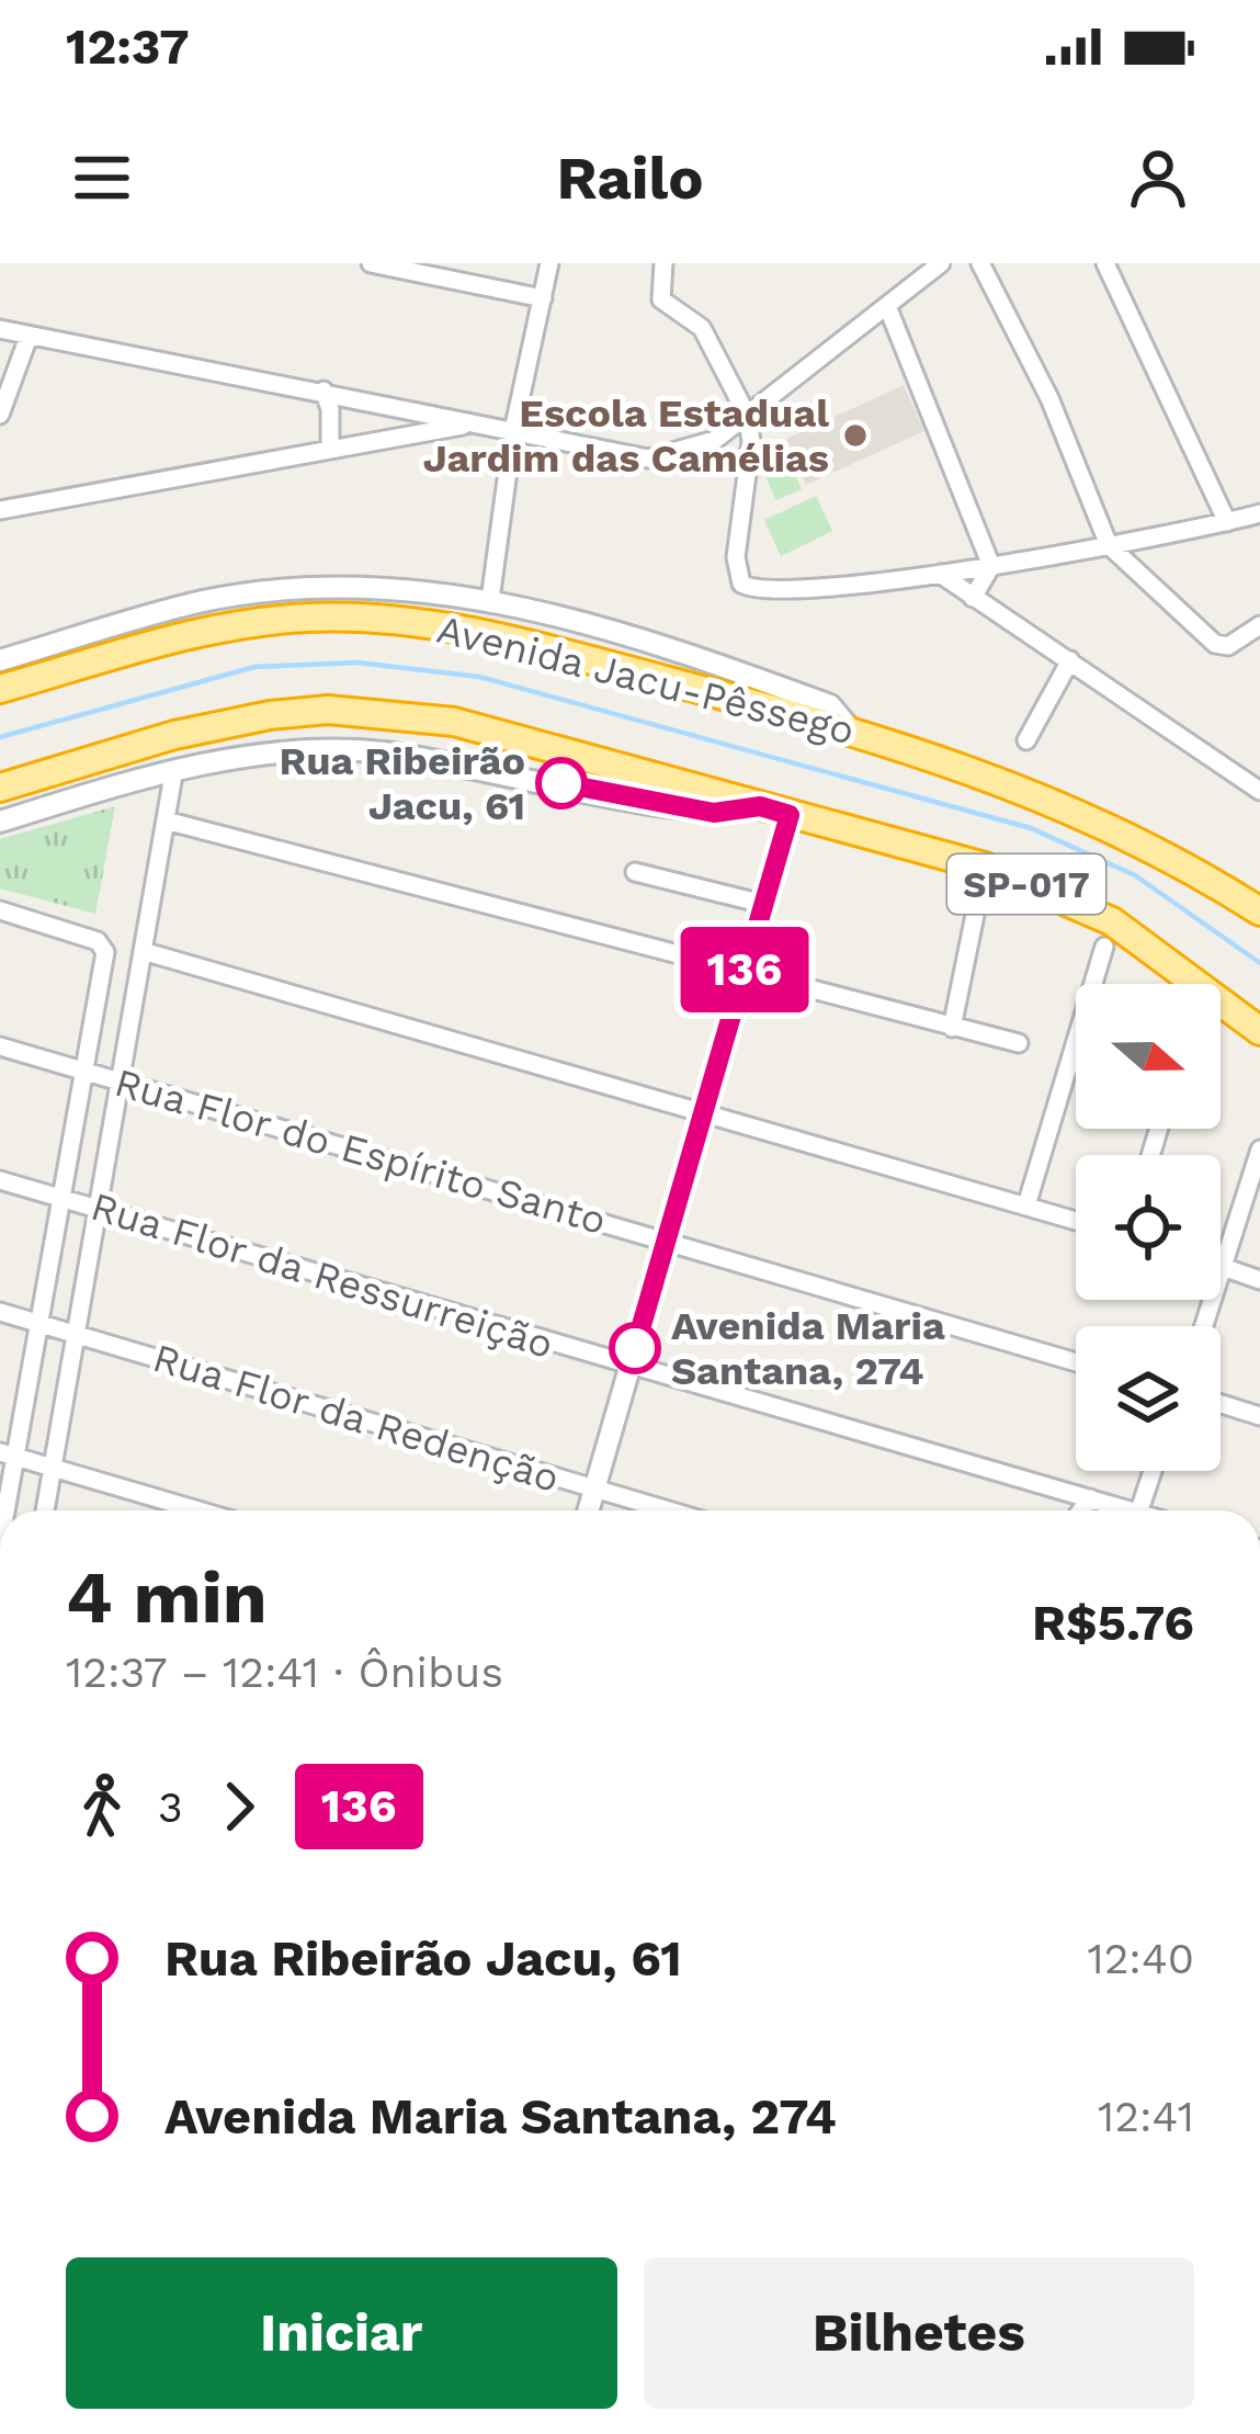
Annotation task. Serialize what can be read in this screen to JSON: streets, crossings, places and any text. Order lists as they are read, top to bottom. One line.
{"streets":{"highway":["Avenida Jacu-Pêssego","SP-017"],"street":["Rua Flor do Espírito Santo","Rua Flor da Ressurreição","Rua Flor da Redenção"]},"places":["Escola Estadual Jardim das Camélias","Rua Ribeirão Jacu, 61","Avenida Maria Santana, 274"],"lines":["bus line 136"],"north":"right","page":{"status":"12:37","header":"Railo","on_map":"136","heading":["4 min","12:37 – 12:41 · Ônibus","R$5.76"],"legs":["3","136"],"list":[{"name":"Rua Ribeirão Jacu, 61","value":"12:40"},{"name":"Avenida Maria Santana, 274","value":"12:41"}],"buttons":["Iniciar","Bilhetes"]}}
